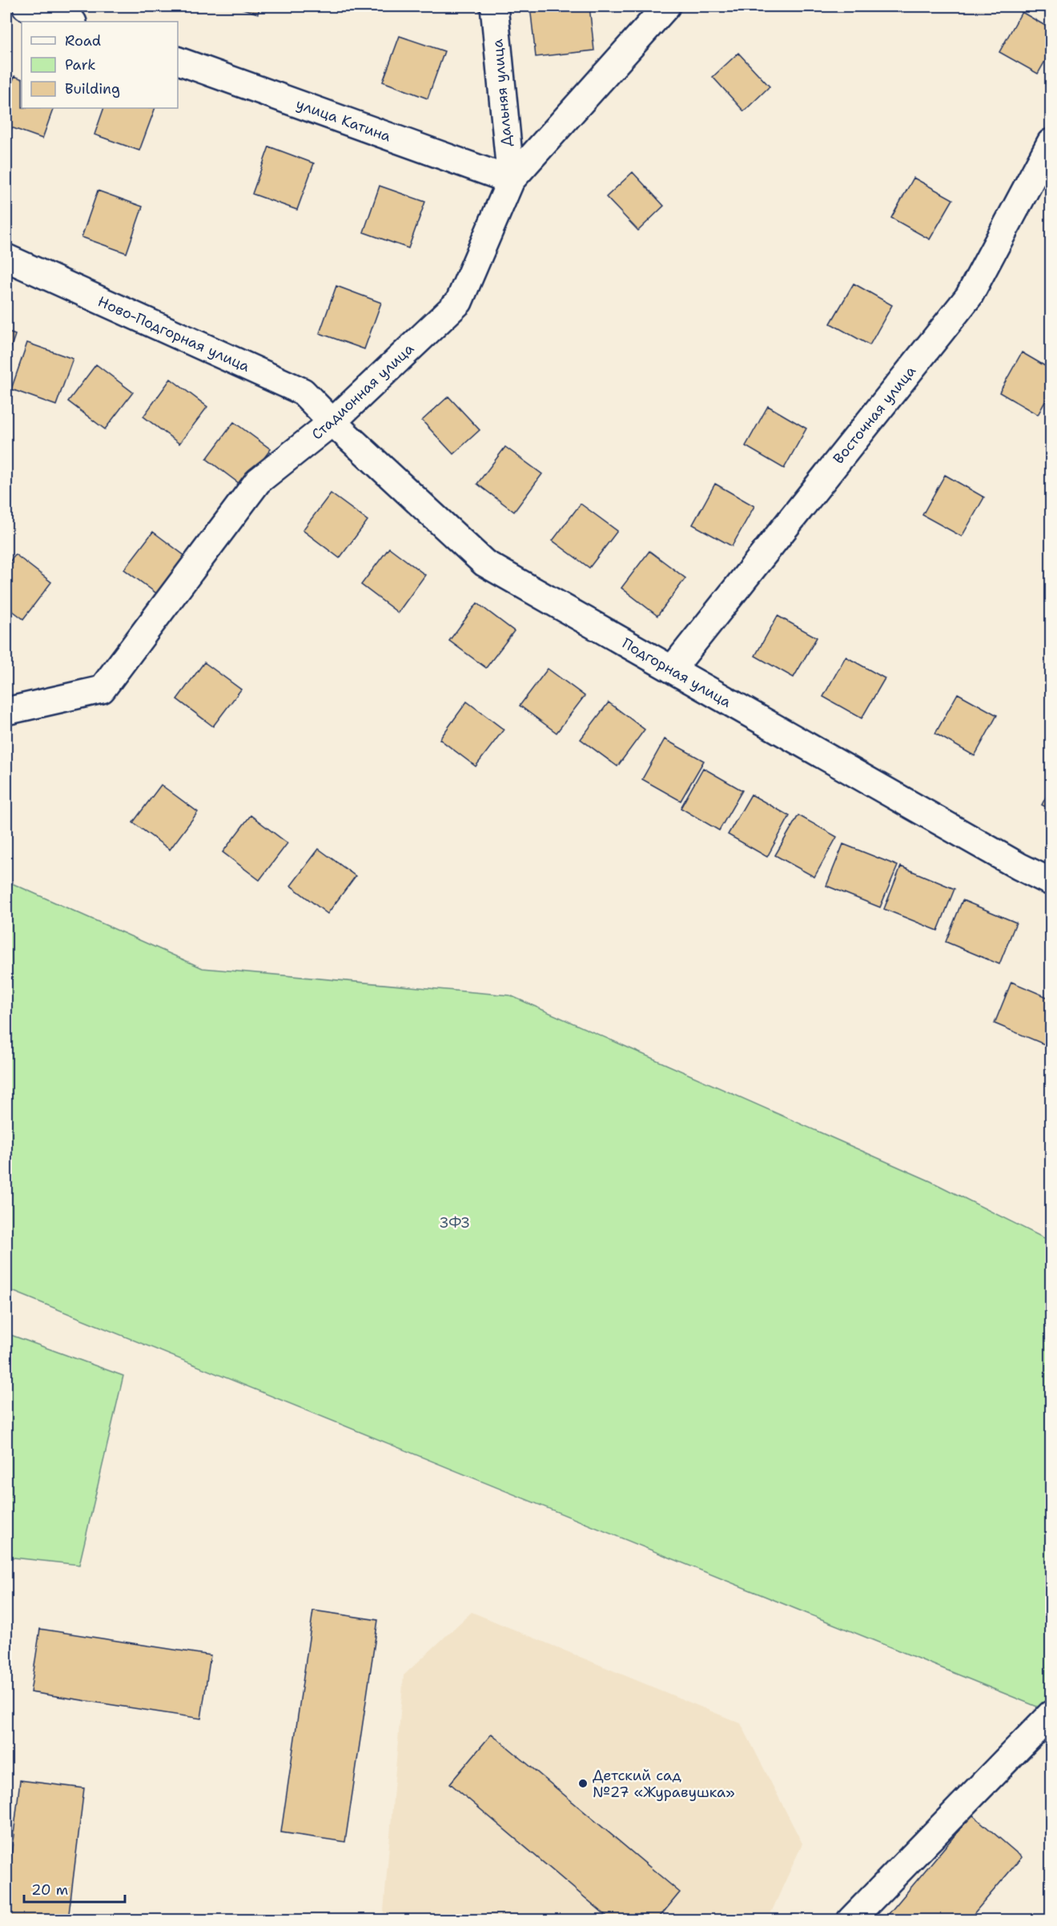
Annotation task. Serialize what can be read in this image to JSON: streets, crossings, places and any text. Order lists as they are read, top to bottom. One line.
{"streets":{"street":["Дальняя улица","улица Катина","Ново-Подгорная улица","Стадионная улица","Восточная улица","Подгорная улица"]},"crossings":[["Дальняя улица","улица Катина"],["Дальняя улица","Стадионная улица"],["улица Катина","Стадионная улица"],["Ново-Подгорная улица","Стадионная улица"],["Ново-Подгорная улица","Подгорная улица"],["Стадионная улица","Подгорная улица"],["Восточная улица","Подгорная улица"]],"parks":["ЗФЗ"],"places":["Детский сад №27 «Журавушка»"],"legend":["Road","Park","Building"],"scale_bar":"20 m"}
